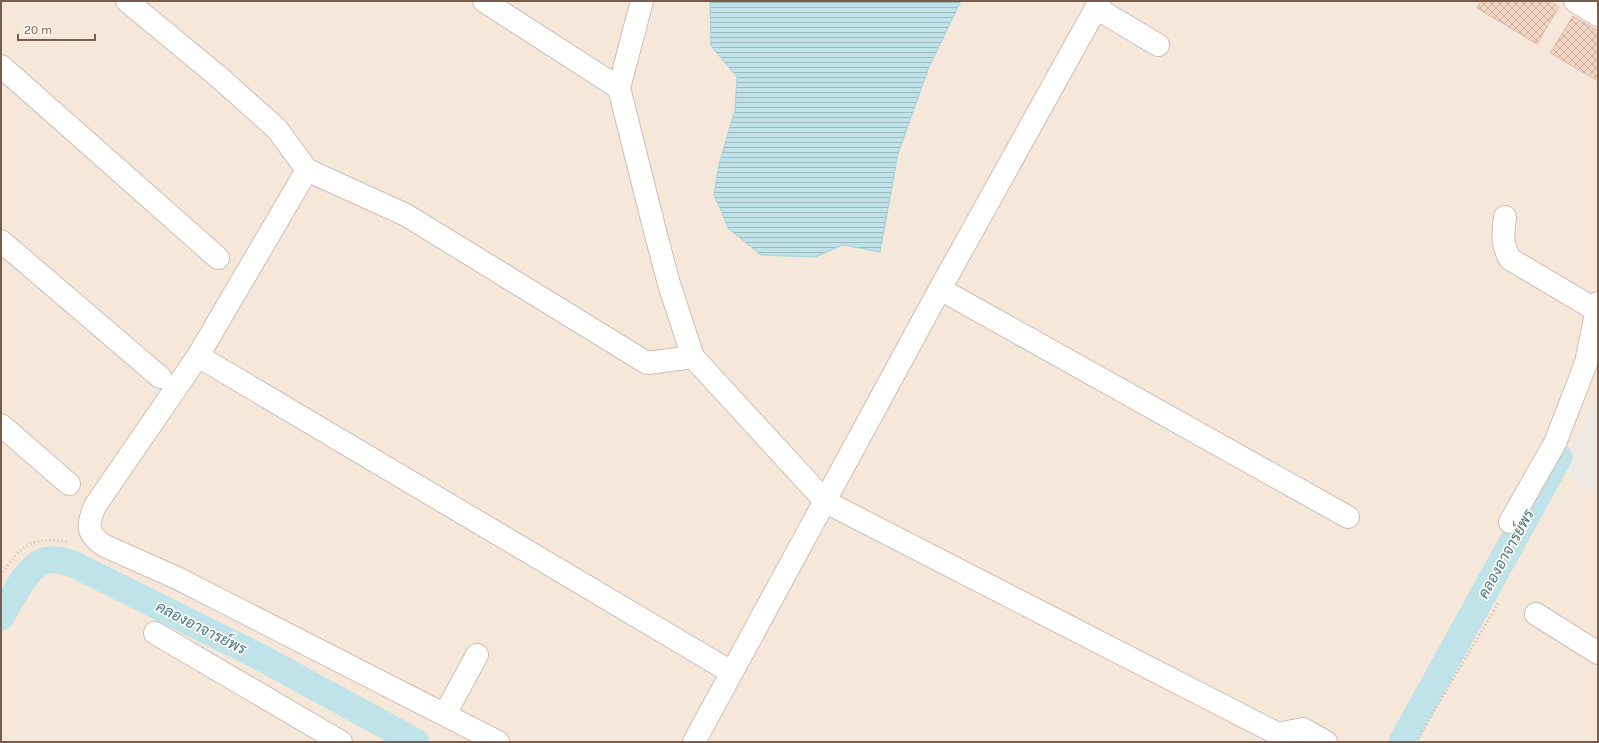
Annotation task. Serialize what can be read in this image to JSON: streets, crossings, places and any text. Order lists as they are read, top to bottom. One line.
{"water":["คลองอาจารย์พร"],"scale_bar":"20 m"}
